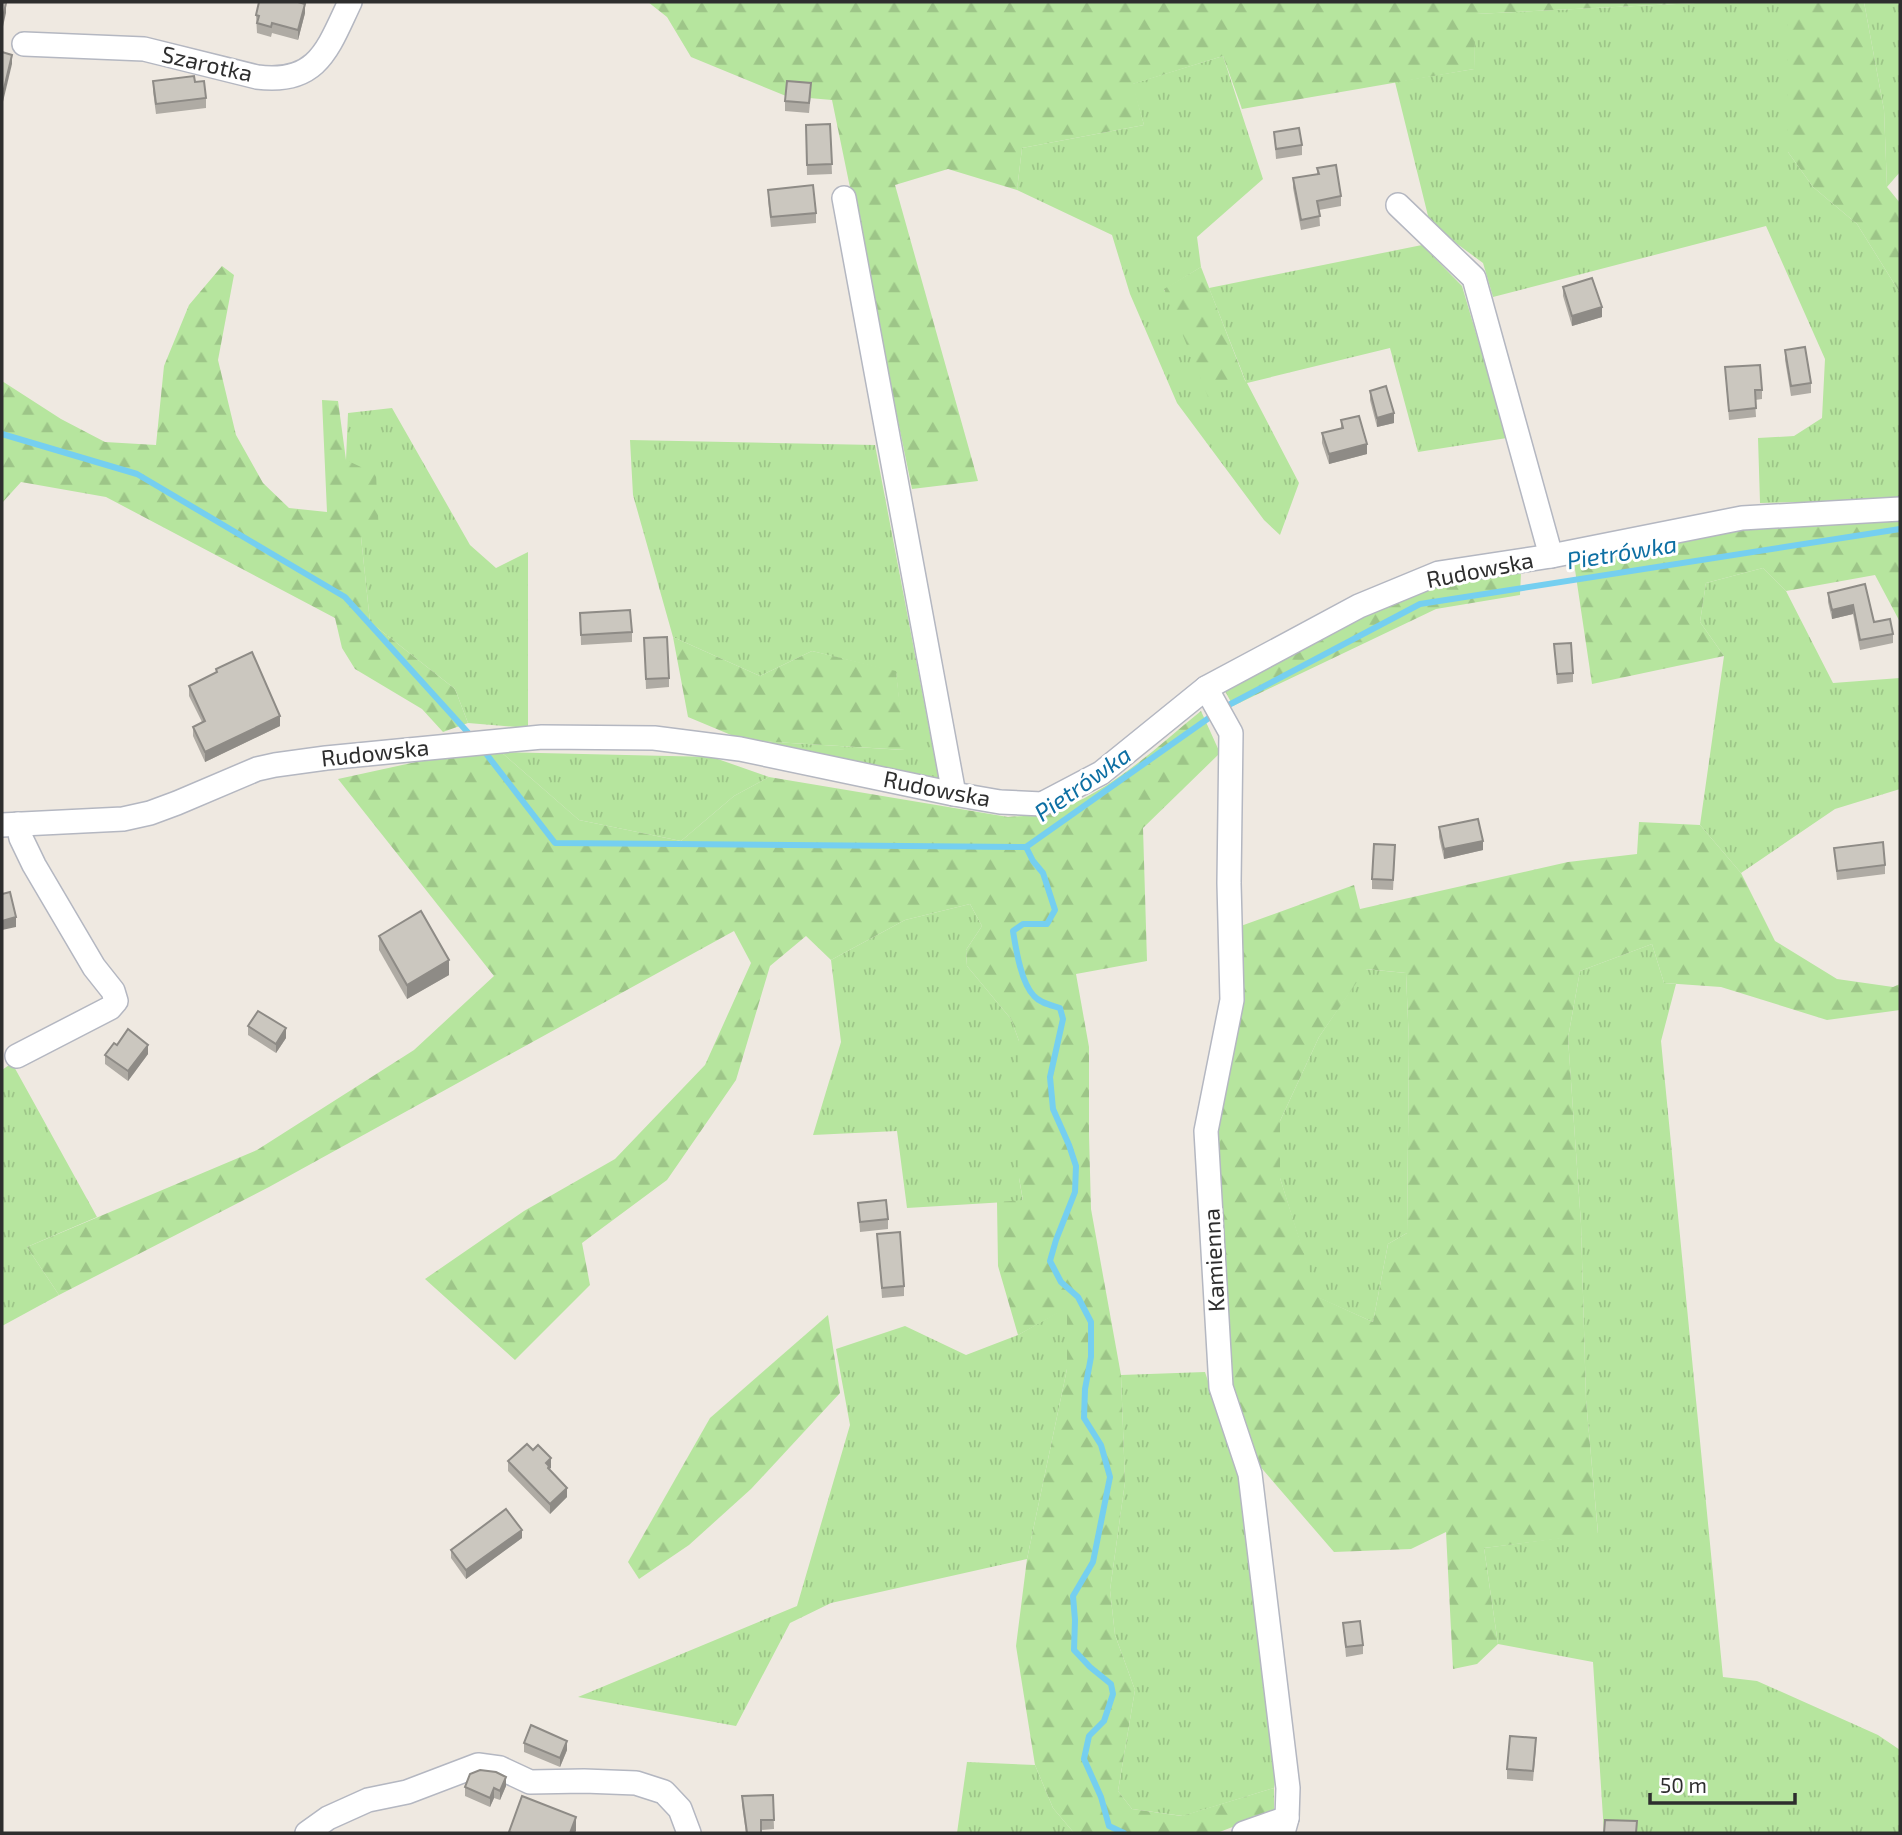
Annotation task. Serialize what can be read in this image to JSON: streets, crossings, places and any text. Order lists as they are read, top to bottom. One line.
{"streets":{"street":["Szarotka","Rudowska","Kamienna"]},"crossings":[["Rudowska","Kamienna"]],"water":["Pietrówka"],"scale_bar":"50 m"}
